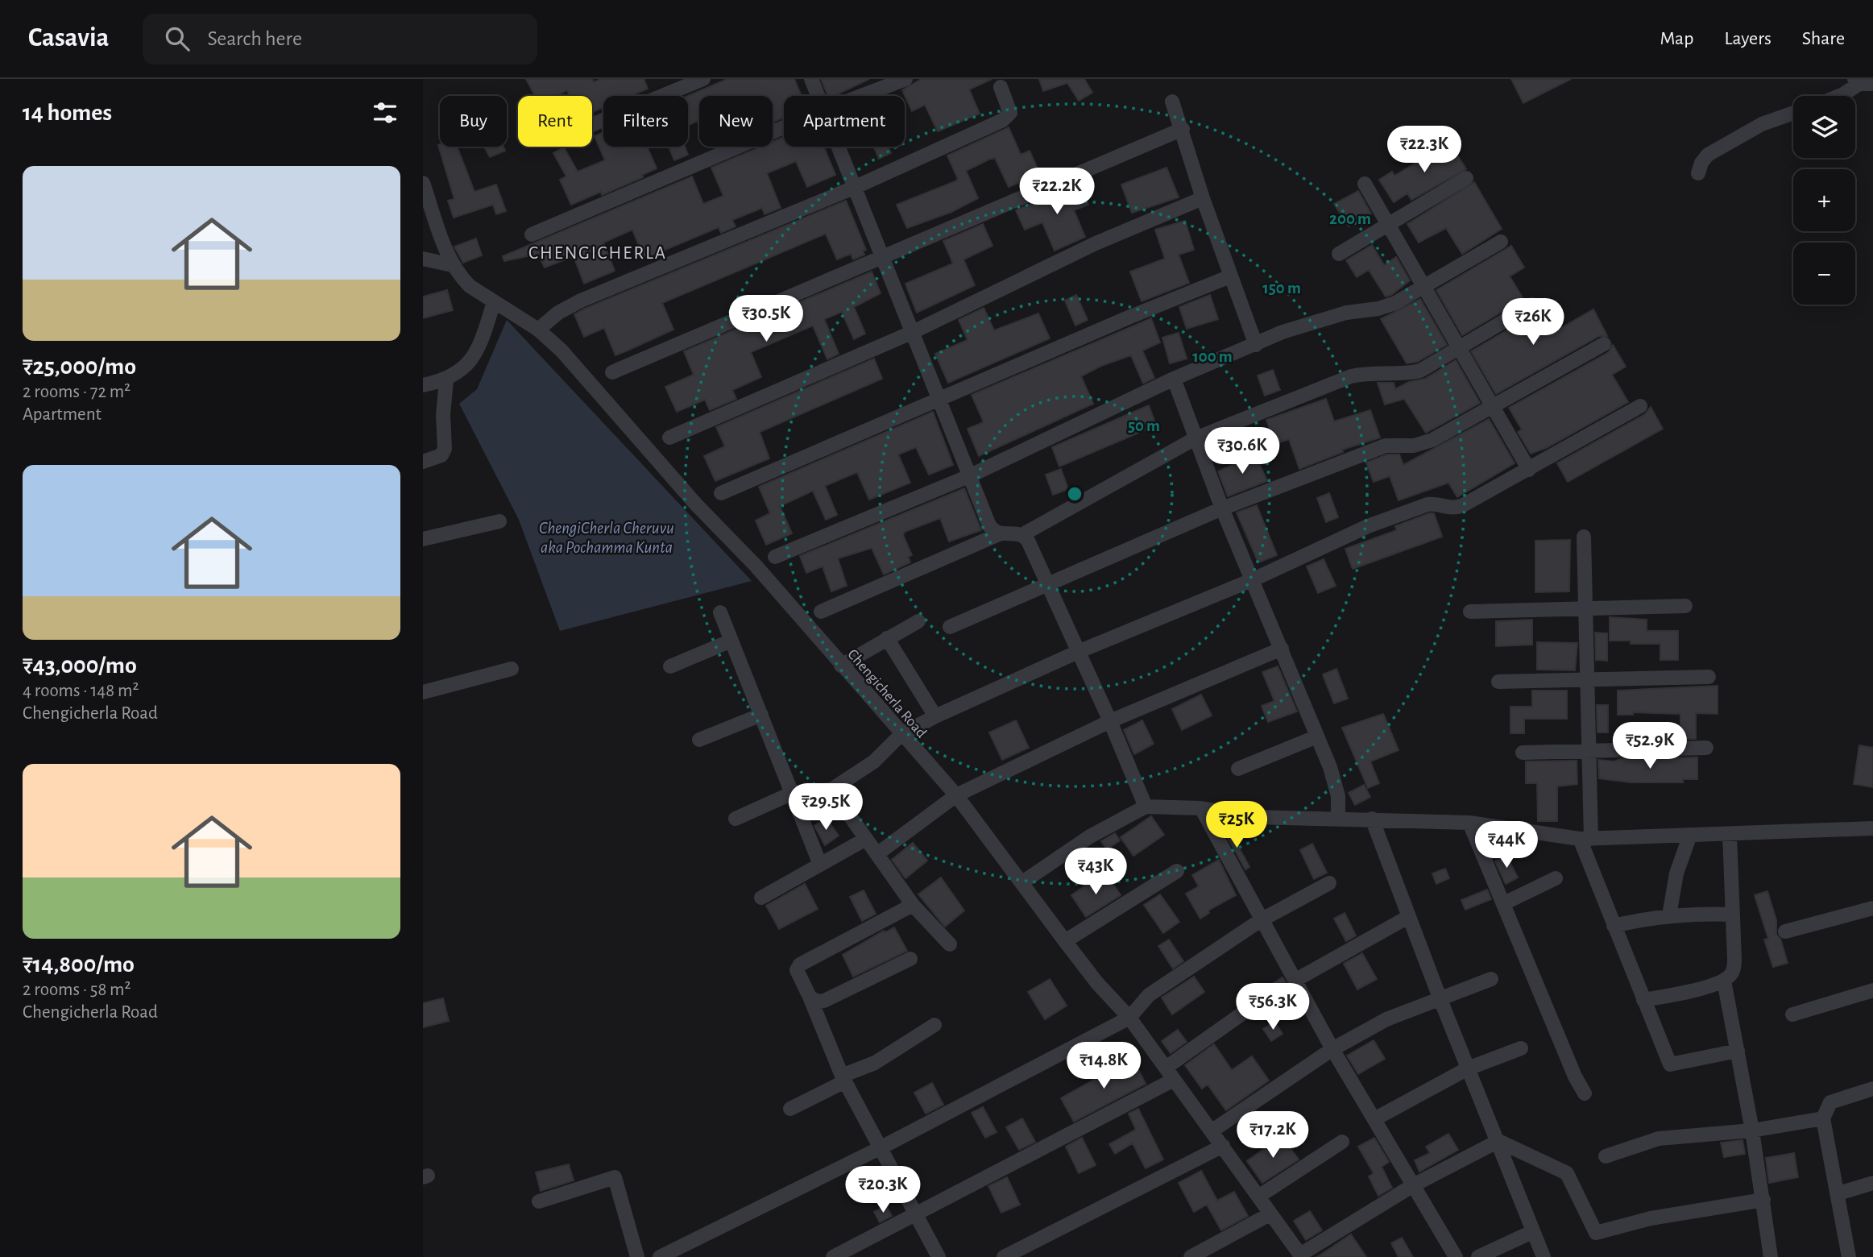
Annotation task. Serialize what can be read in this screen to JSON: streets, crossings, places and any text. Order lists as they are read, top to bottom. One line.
{"streets":{"street":["Chengicherla Road"]},"districts":["CHENGICHERLA"],"water":["ChengiCherla Cheruvu aka Pochamma Kunta"],"page":{"header":"Casavia","search":"Search here","nav":["Map","Layers","Share"],"heading":"14 homes","map_buttons":["+","−"],"chip":["Buy","Rent","Filters","New","Apartment"],"price":["₹22.3K","₹22.2K","₹30.5K","₹26K","₹30.6K","₹52.9K","₹29.5K","₹25K","₹44K","₹43K","₹56.3K","₹14.8K","₹17.2K","₹20.3K"],"list":[{"name":"₹25,000/mo","note":"2 rooms · 72 m² · Apartment"},{"name":"₹43,000/mo","note":"4 rooms · 148 m² · Chengicherla Road"},{"name":"₹14,800/mo","note":"2 rooms · 58 m² · Chengicherla Road"}]},"rings":["200 m","150 m","100 m","50 m"]}
